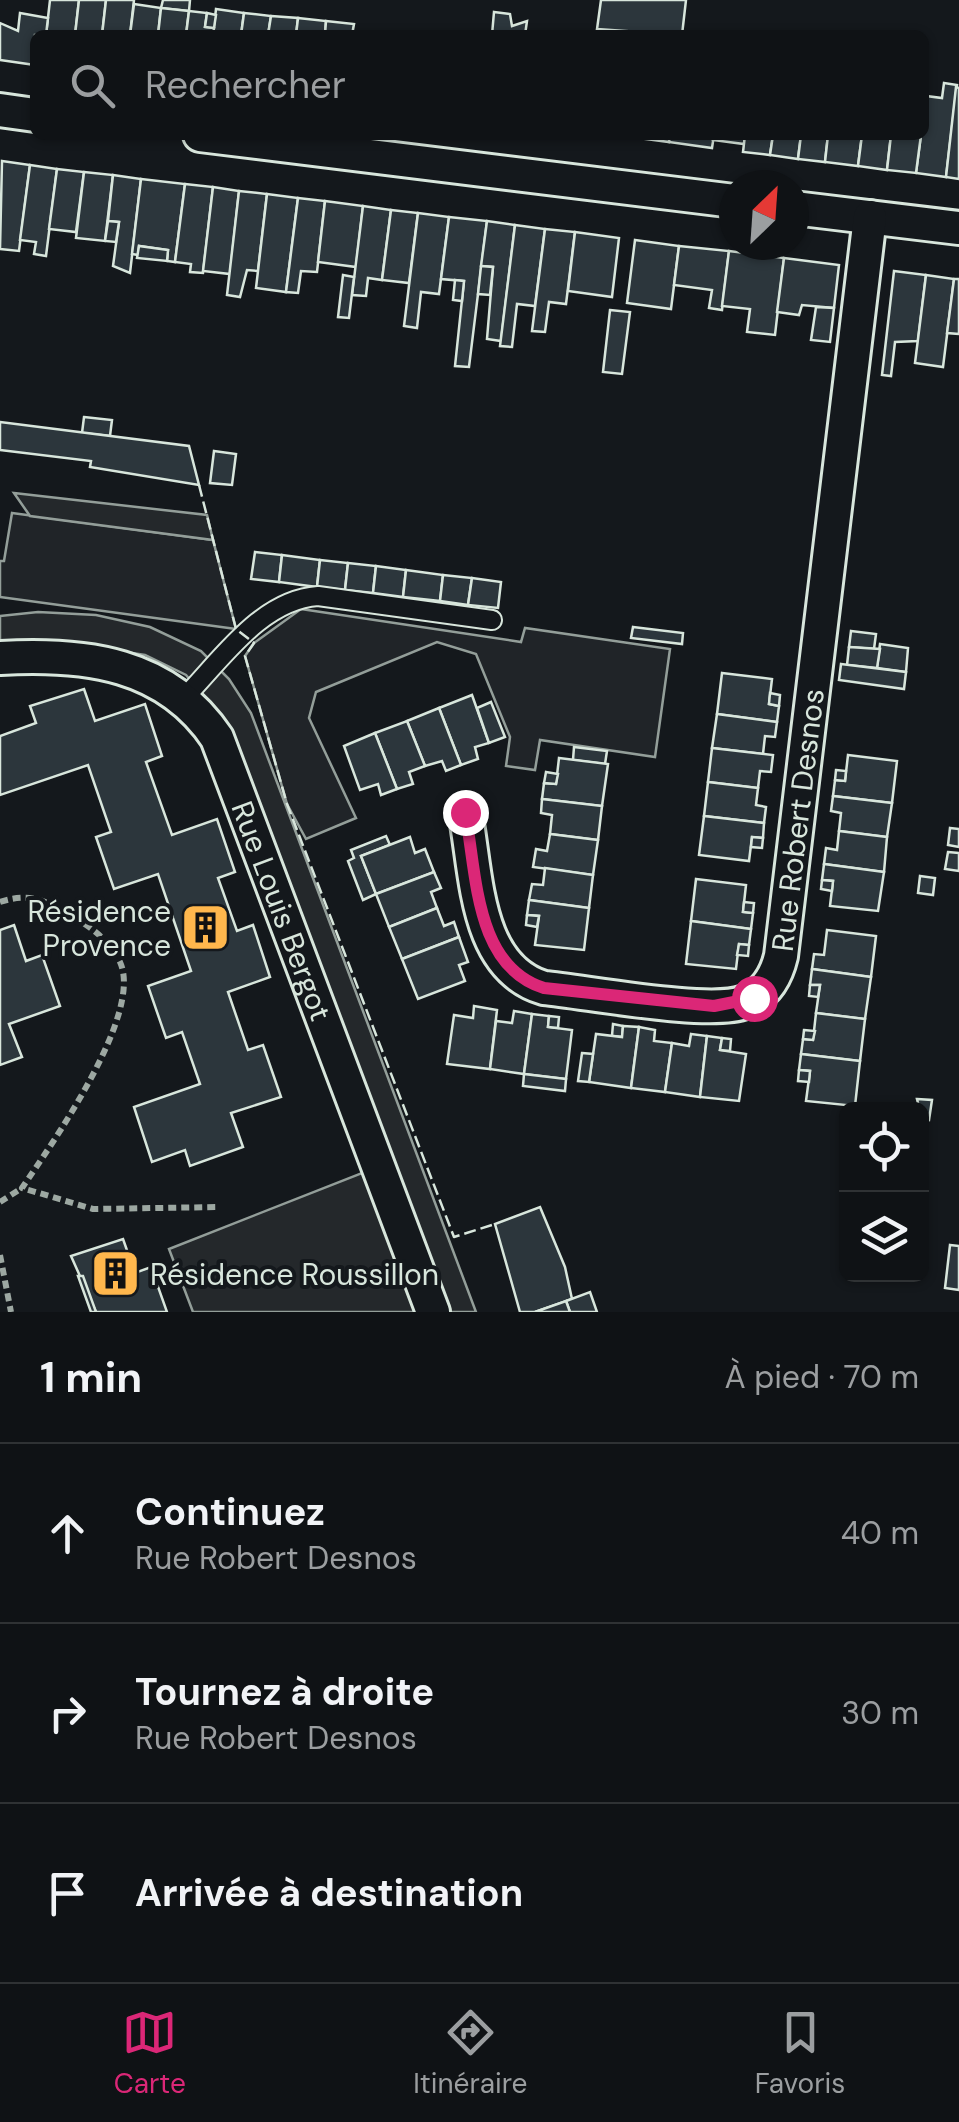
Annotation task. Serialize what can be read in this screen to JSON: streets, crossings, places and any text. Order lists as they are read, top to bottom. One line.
{"streets":{"street":["Rue Robert Desnos","Rue Louis Bergot"]},"places":{"building":["Résidence Provence","Résidence Roussillon"]},"north":"top right","page":{"search":"Rechercher","heading":["1 min","À pied · 70 m"],"list":[["Continuez","Rue Robert Desnos","40 m"],["Tournez à droite","Rue Robert Desnos","30 m"],"Arrivée à destination"],"nav":["Carte","Itinéraire","Favoris"]}}
